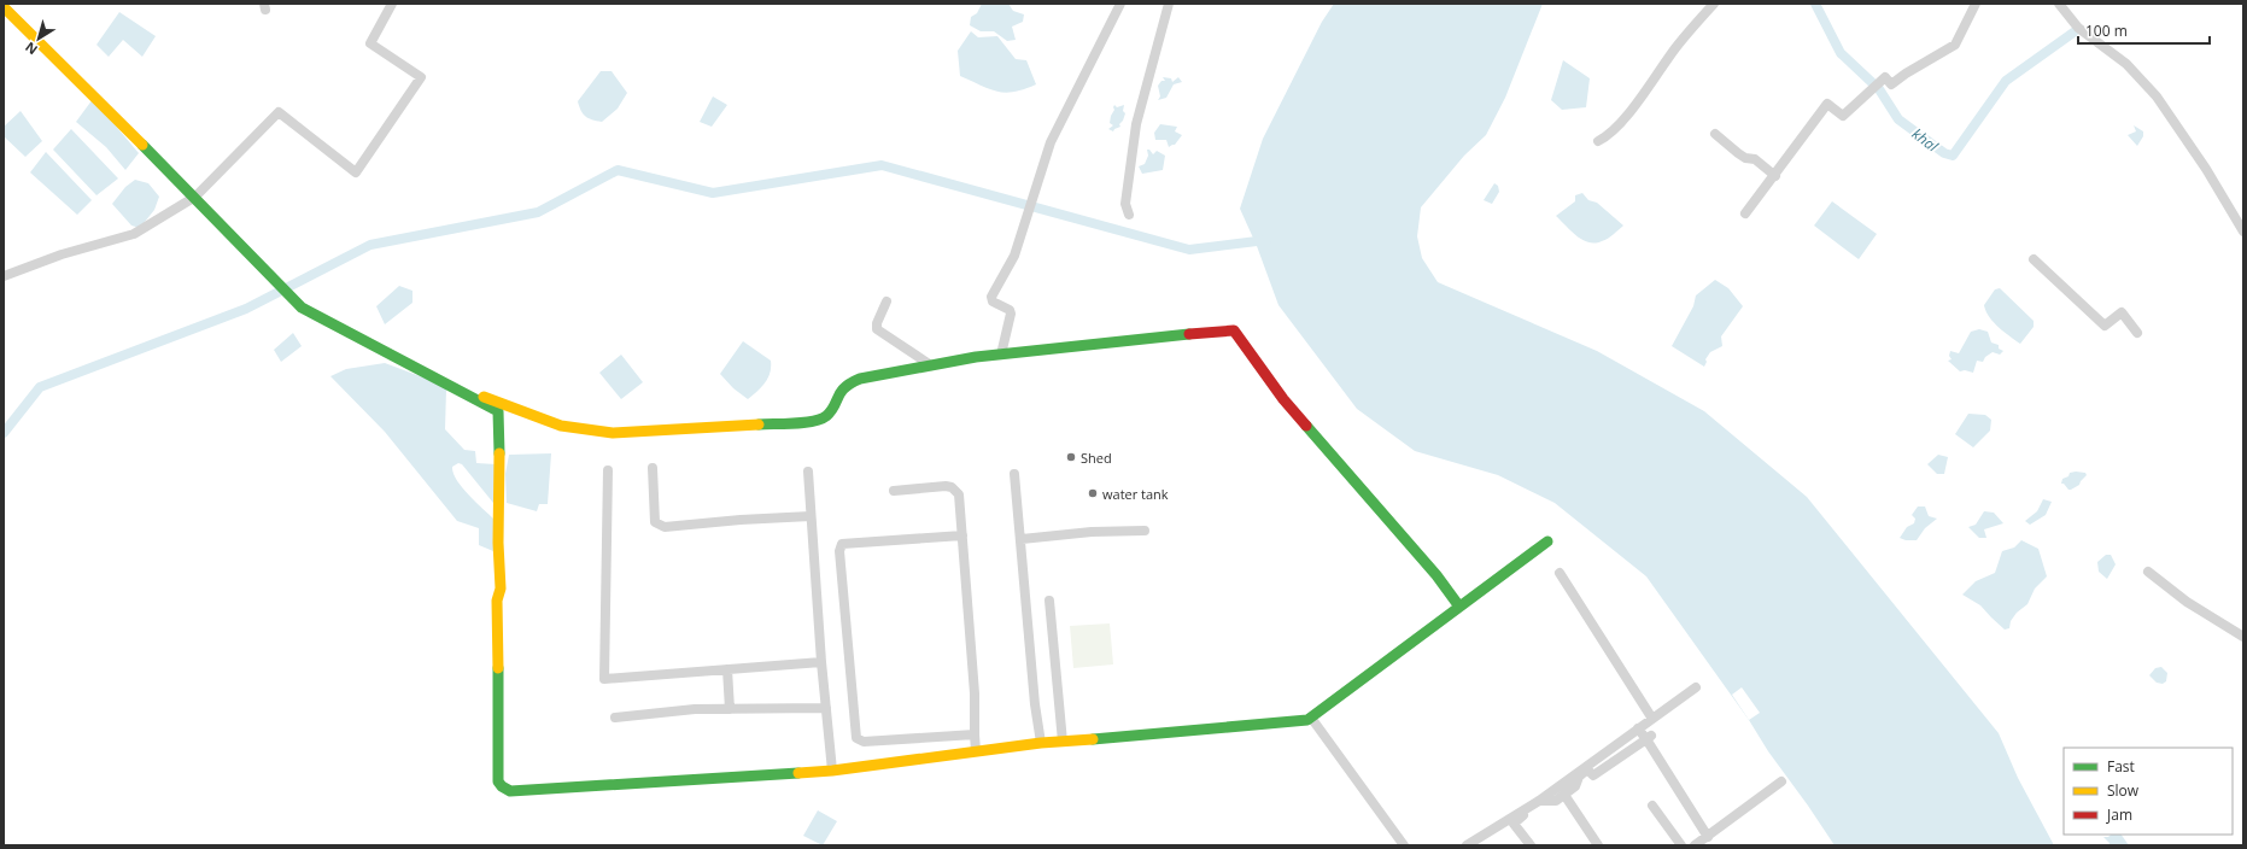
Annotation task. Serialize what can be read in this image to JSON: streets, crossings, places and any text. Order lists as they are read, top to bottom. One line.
{"water":["khal"],"places":["Shed","water tank"],"legend":["Fast","Slow","Jam"],"scale_bar":"100 m","north":"bottom left"}
